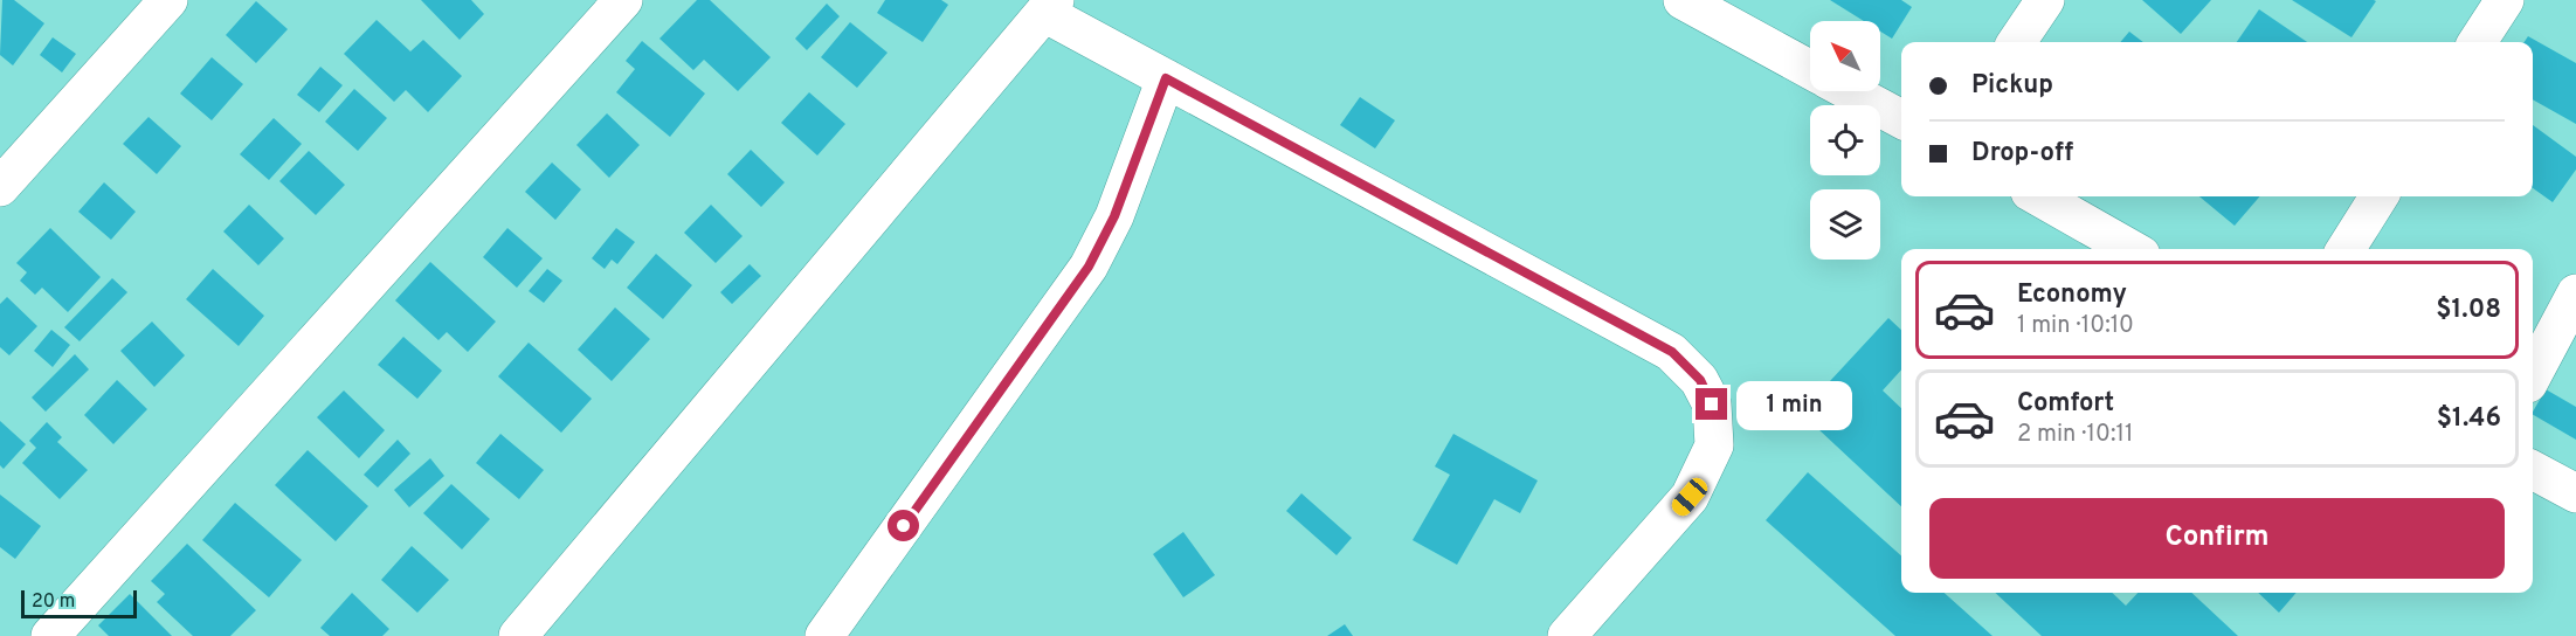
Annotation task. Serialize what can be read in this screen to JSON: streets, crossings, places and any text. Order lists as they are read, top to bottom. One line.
{"scale_bar":"20 m","north":"top left","page":{"banner":["Pickup","Drop-off"],"list":[{"name":"Economy","note":"1 min · 10:10","value":"$1.08"},{"name":"Comfort","note":"2 min · 10:11","value":"$1.46"}],"bubble":"1 min","buttons":"Confirm","scale":"20 m"}}
